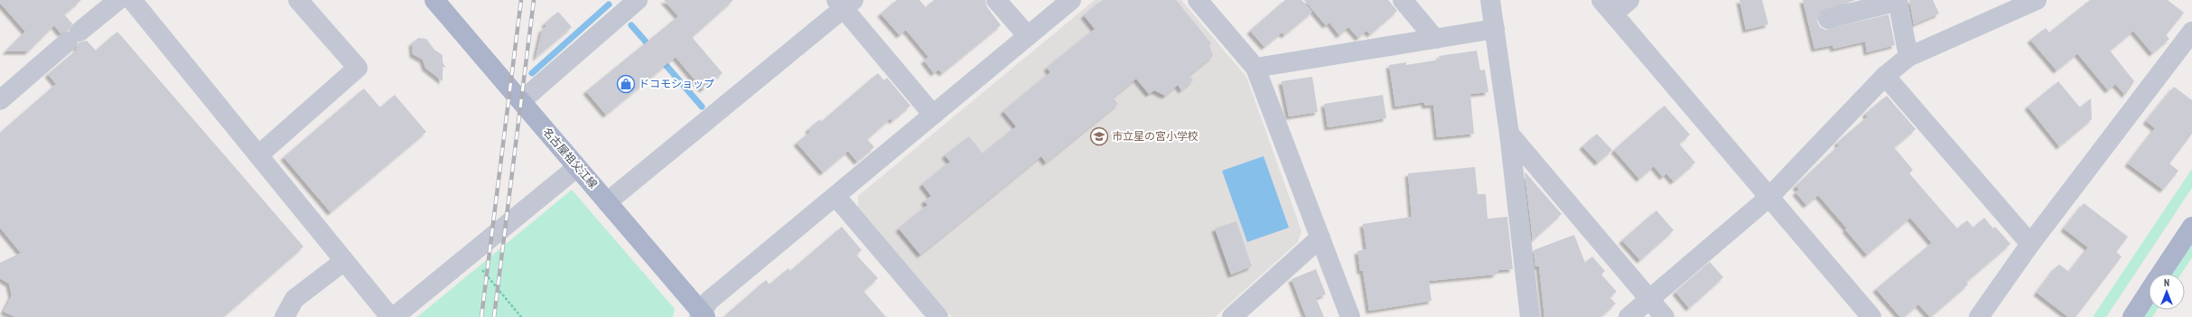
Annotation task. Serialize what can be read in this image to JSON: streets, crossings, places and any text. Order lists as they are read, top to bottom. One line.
{"streets":{"main road":["名古屋祖父江線"]},"places":{"shop":["ドコモショップ"],"school or university":["市立星の宮小学校"]},"north":"top"}
